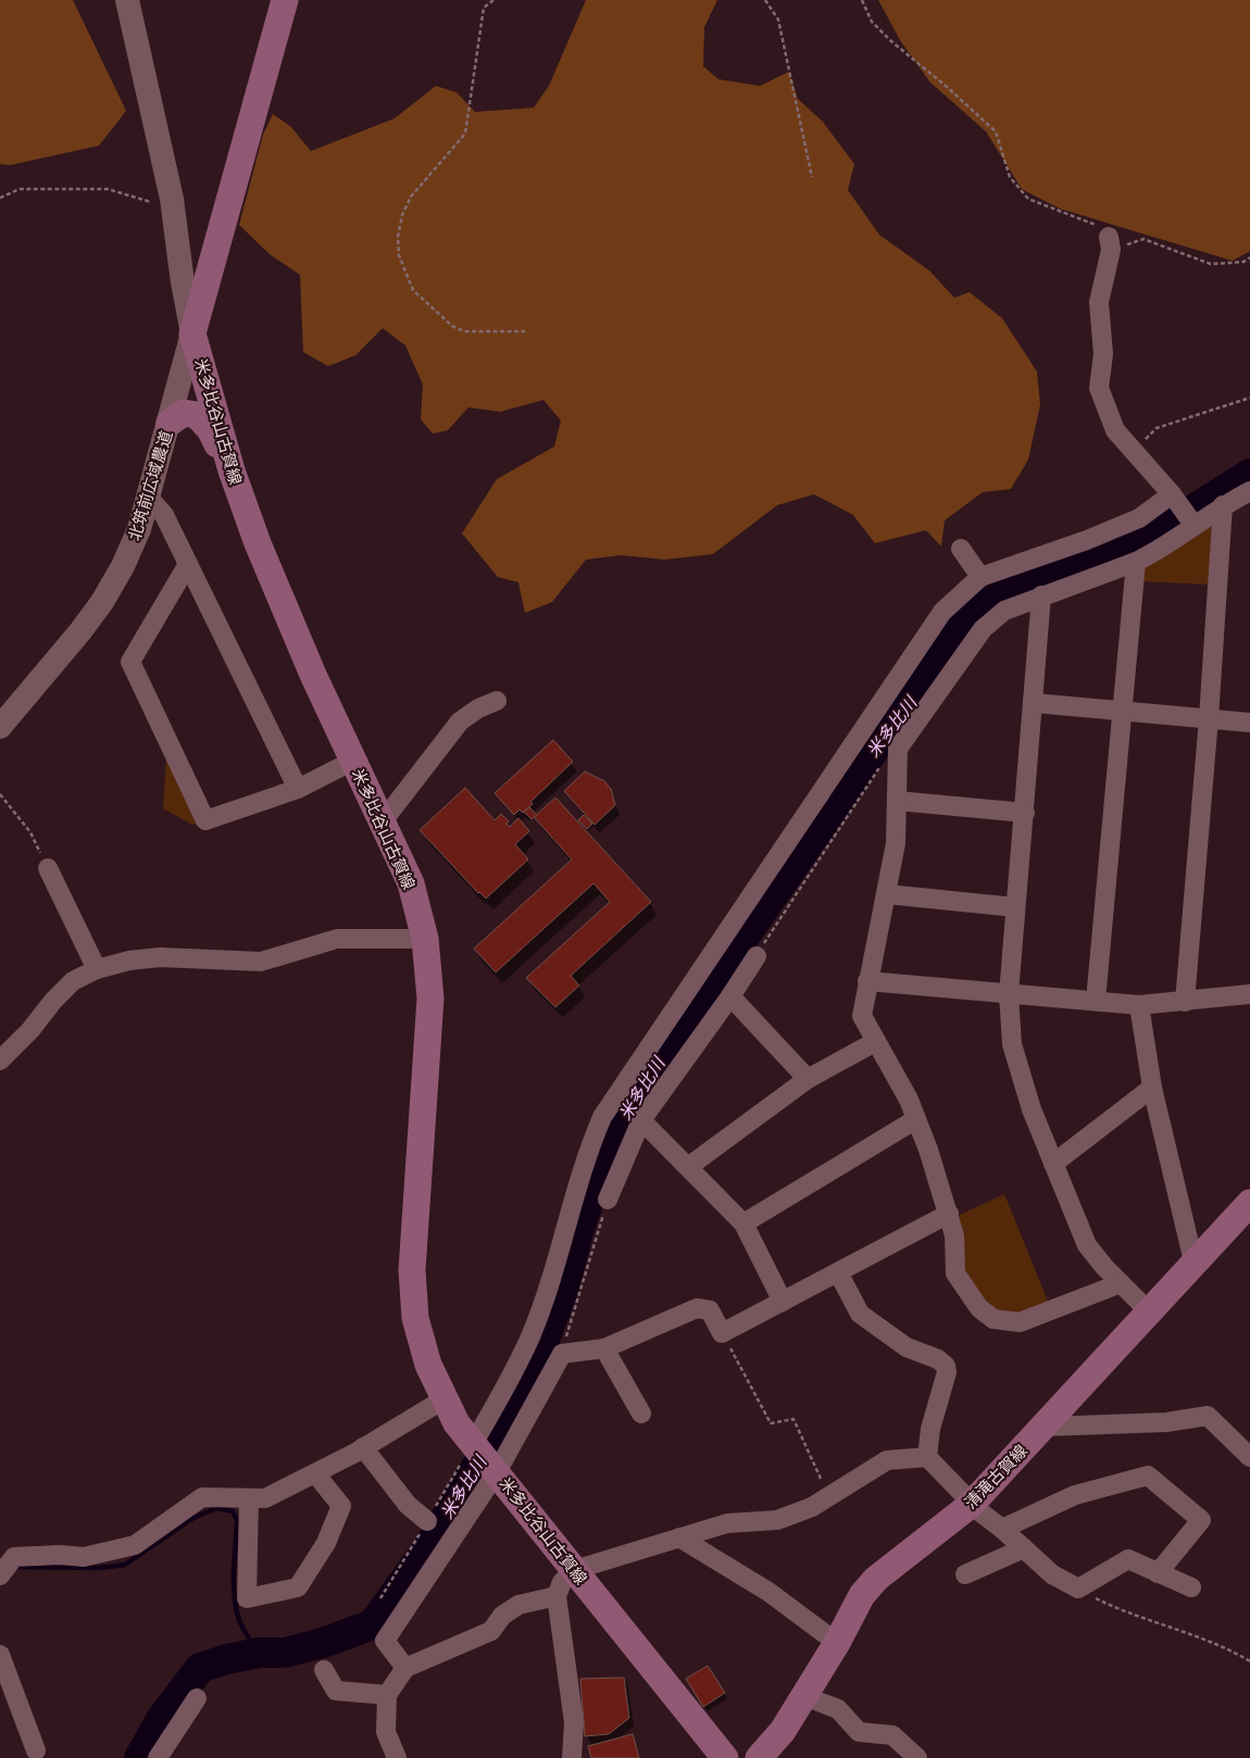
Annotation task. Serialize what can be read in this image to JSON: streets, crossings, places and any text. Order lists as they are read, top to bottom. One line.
{"streets":{"main road":["米多比谷山古賀線","清滝古賀線"],"street":["北筑前広域農道"]},"crossings":[["米多比谷山古賀線","北筑前広域農道"]],"water":["米多比川"]}
